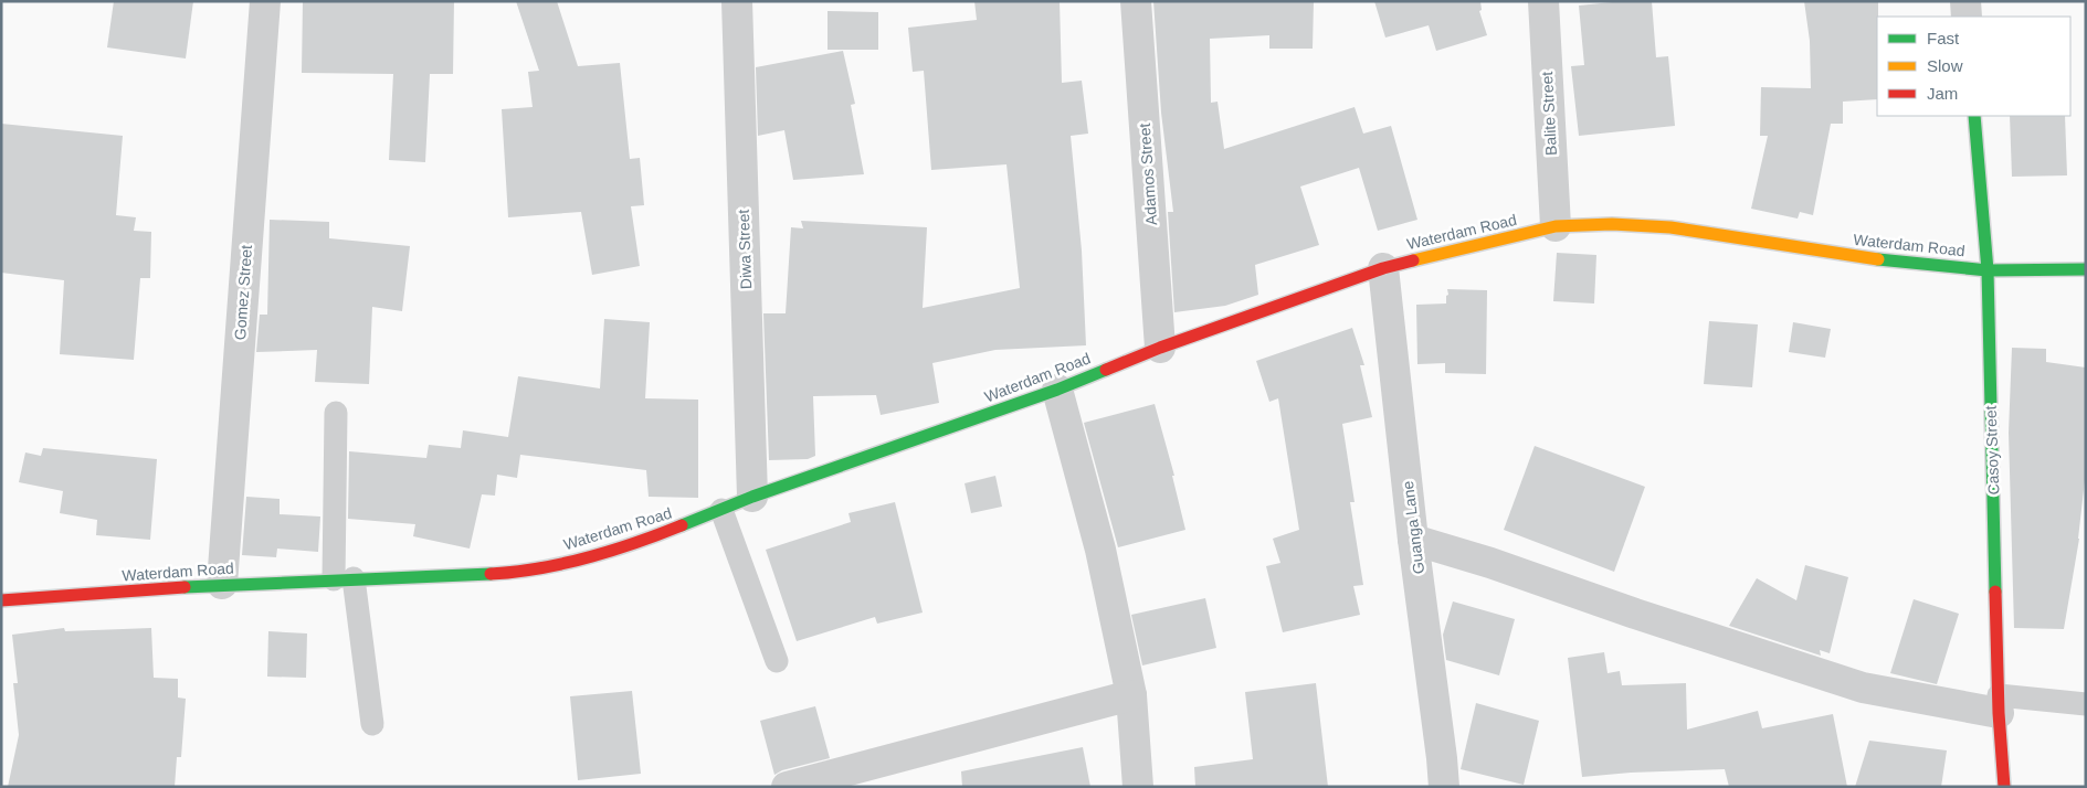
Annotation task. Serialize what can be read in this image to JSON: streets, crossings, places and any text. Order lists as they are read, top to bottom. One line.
{"streets":{"street":["Balite Street","Adamos Street","Waterdam Road","Diwa Street","Gomez Street","Casoy Street","Guanga Lane"]},"crossings":[["Balite Street","Waterdam Road"],["Adamos Street","Waterdam Road"],["Waterdam Road","Diwa Street"],["Waterdam Road","Gomez Street"],["Waterdam Road","Casoy Street"],["Waterdam Road","Guanga Lane"]],"legend":["Fast","Slow","Jam"]}
